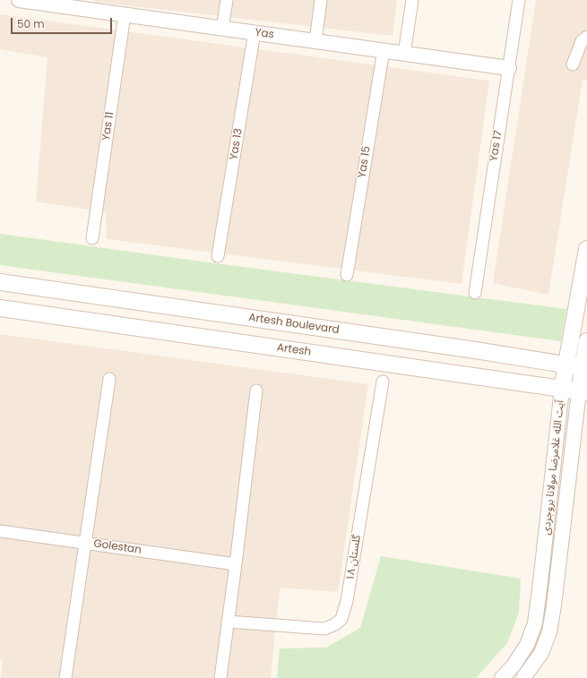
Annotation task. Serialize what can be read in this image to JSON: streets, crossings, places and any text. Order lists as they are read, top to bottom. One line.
{"streets":{"main road":["Artesh Boulevard","Artesh","آیت الله غلامرضا مولانا بروجردی"],"street":["Yas","Yas 11","Yas 13","Yas 17","Yas 15","Golestan","گلستان ۱۸"]},"crossings":[["Yas","Yas 11"],["Yas","Yas 13"],["Yas","Yas 17"],["Yas","Yas 15"],["Artesh Boulevard","آیت الله غلامرضا مولانا بروجردی"],["Artesh","آیت الله غلامرضا مولانا بروجردی"]],"scale_bar":"50 m"}
